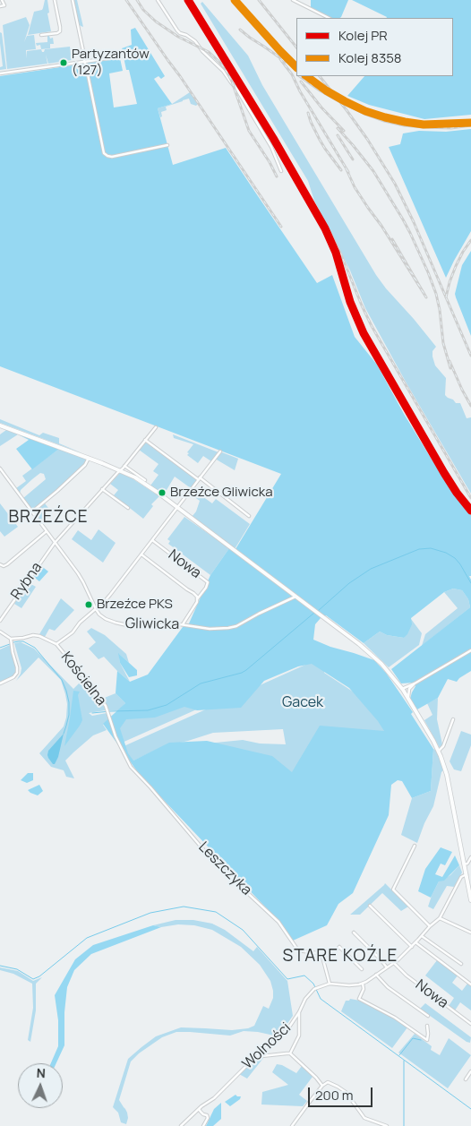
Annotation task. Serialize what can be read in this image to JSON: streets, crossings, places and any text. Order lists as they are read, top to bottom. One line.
{"streets":{"street":["Nowa","Rybna","Gliwicka","Kościelna","Leszczyka","Wolności"]},"crossings":[["Nowa","Gliwicka"],["Kościelna","Leszczyka"]],"districts":["BRZEŹCE","STARE KOŹLE"],"parks":["Gacek"],"places":["Partyzantów (127)","Brzeźce Gliwicka","Brzeźce PKS"],"lines":["rail line PR","rail line 8358"],"legend":["Kolej PR","Kolej 8358"],"scale_bar":"200 m","north":"top"}
